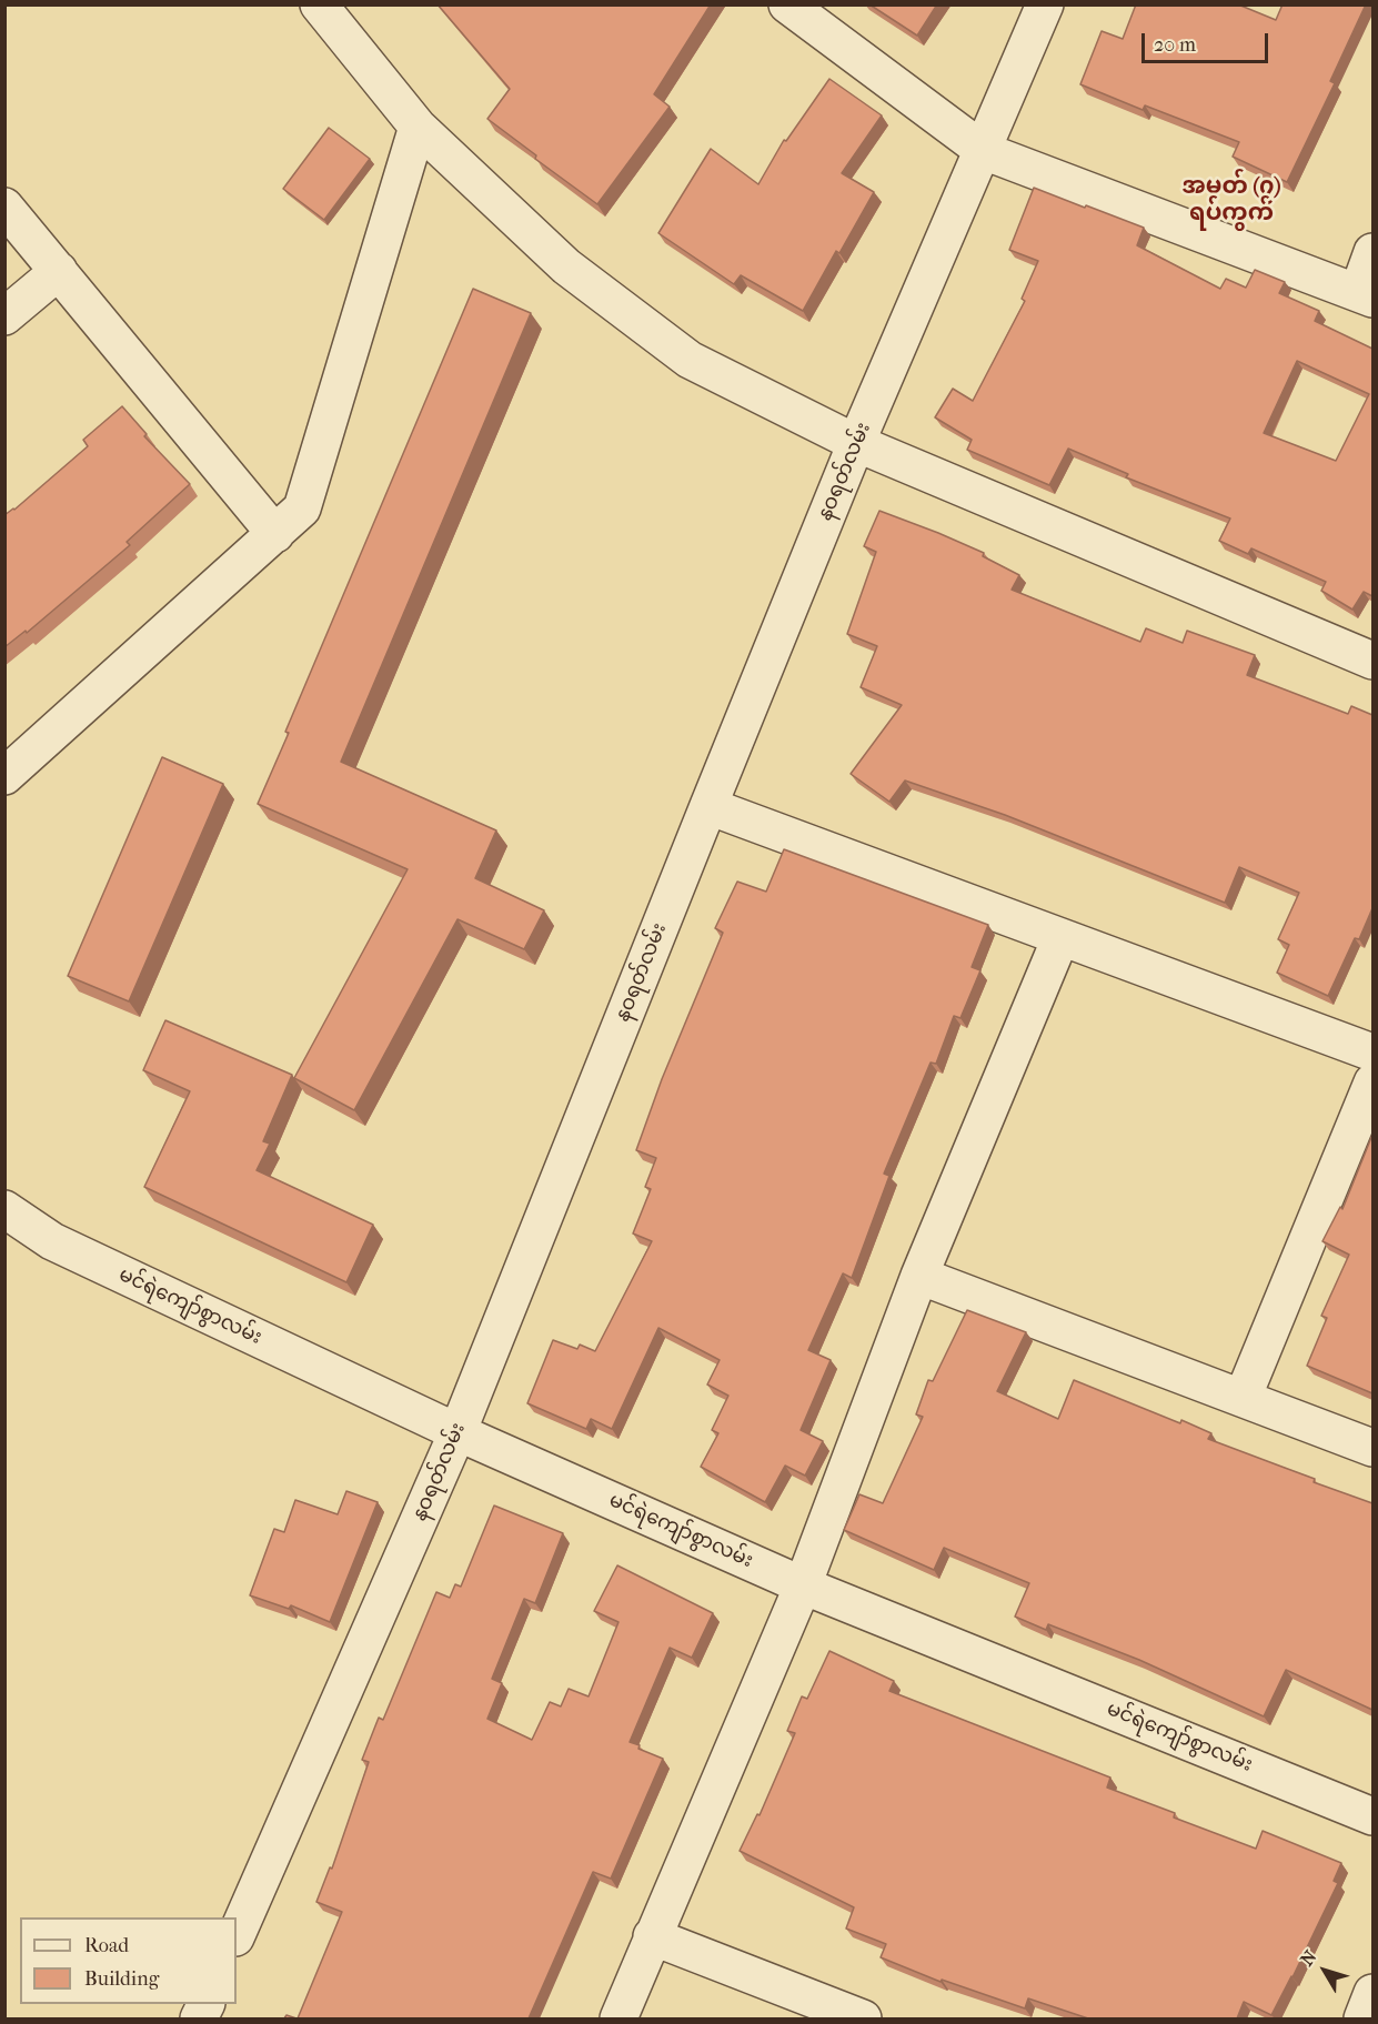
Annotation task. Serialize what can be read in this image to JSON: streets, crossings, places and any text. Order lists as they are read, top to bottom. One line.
{"streets":{"street":["နဝရတ်လမ်း","မင်ရဲကျော်စွာလမ်း"]},"crossings":[["နဝရတ်လမ်း","မင်ရဲကျော်စွာလမ်း"]],"districts":["အမှတ် (၇) ရပ်ကွက်"],"legend":["Road","Building"],"scale_bar":"20 m","north":"top left"}
